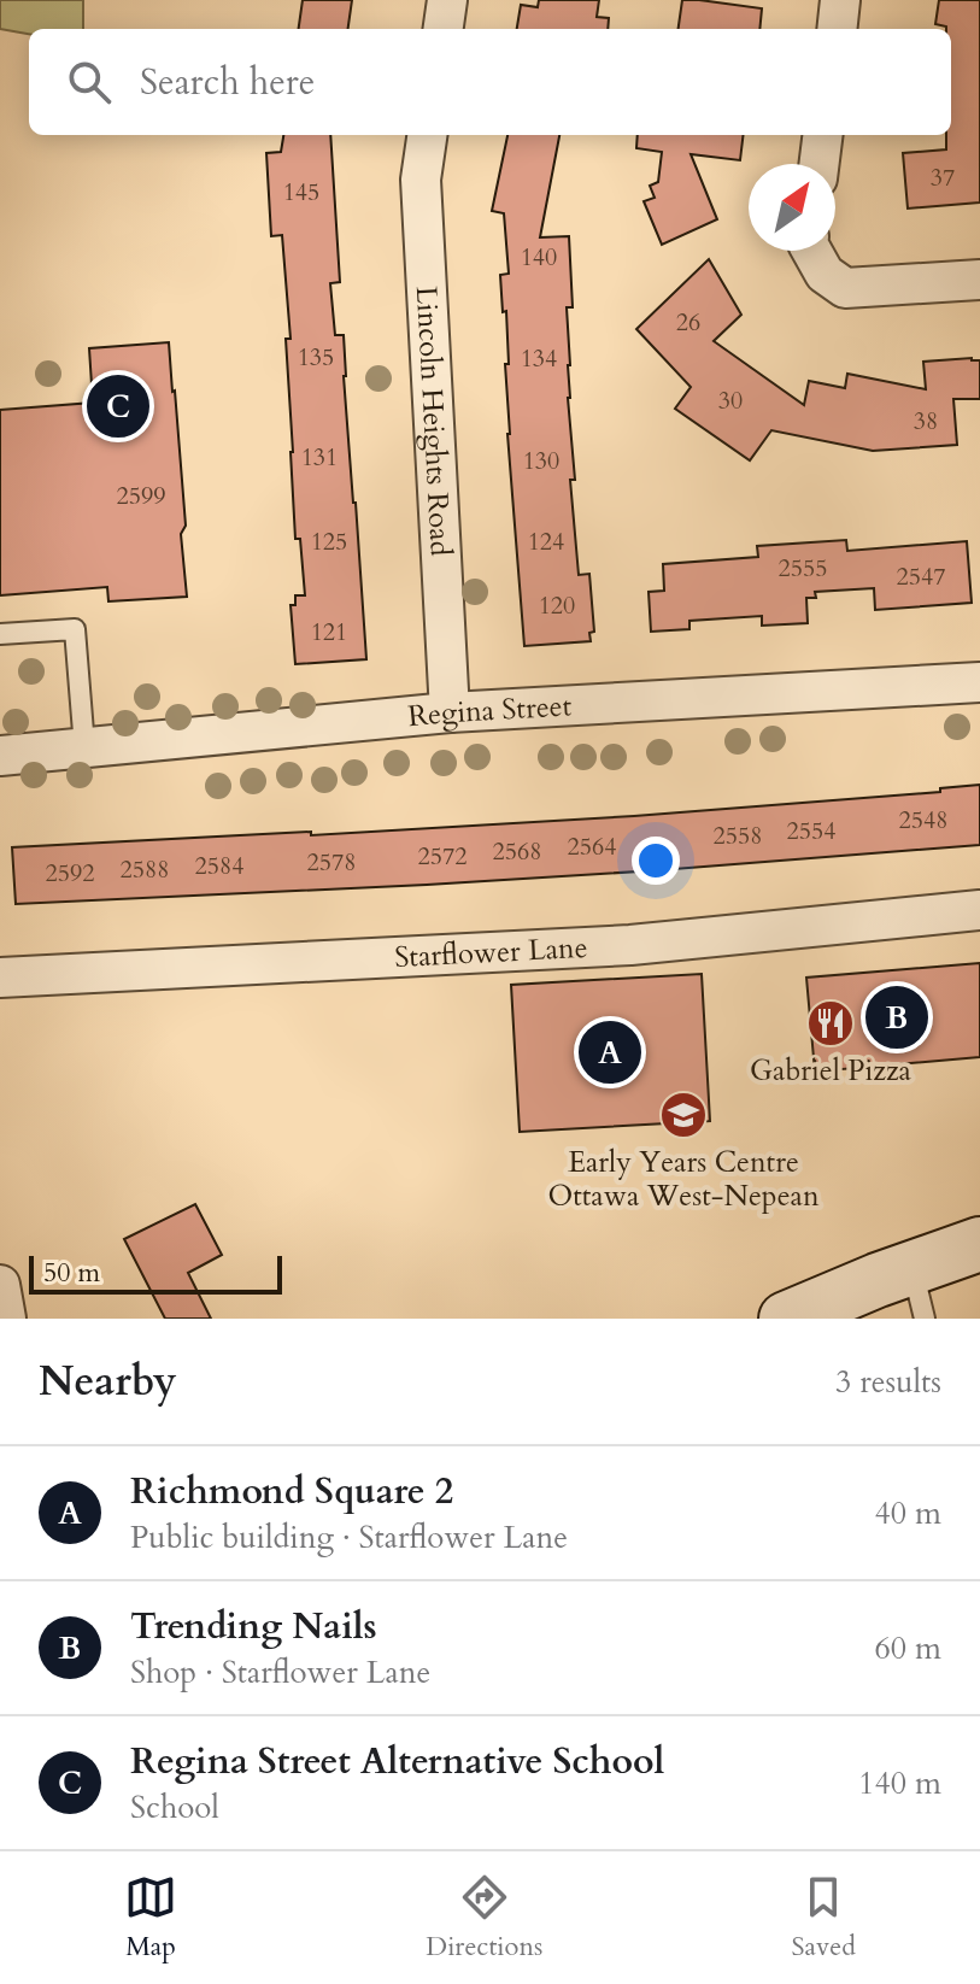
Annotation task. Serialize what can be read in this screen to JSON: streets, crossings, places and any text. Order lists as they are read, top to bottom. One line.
{"streets":{"street":["Lincoln Heights Road","Regina Street","Starflower Lane"]},"crossings":[["Lincoln Heights Road","Regina Street"]],"places":{"restaurant":["Gabriel Pizza"],"school or university":["Early Years Centre Ottawa West-Nepean"]},"house_numbers":["37","145","140","26","135","134","30","38","131","130","2599","125","124","2555","2547","120","121","2548","2554","2558","2564","2568","2572","2578","2584","2588","2592"],"scale_bar":"50 m","north":"top right","page":{"search":"Search here","pins":["C","B","A"],"scale":"50 m","heading":["Nearby","3 results"],"list":[{"mark":"A","name":"Richmond Square 2","note":"Public building · Starflower Lane","value":"40 m"},{"mark":"B","name":"Trending Nails","note":"Shop · Starflower Lane","value":"60 m"},{"mark":"C","name":"Regina Street Alternative School","note":"School","value":"140 m"}],"nav":["Map","Directions","Saved"]}}
